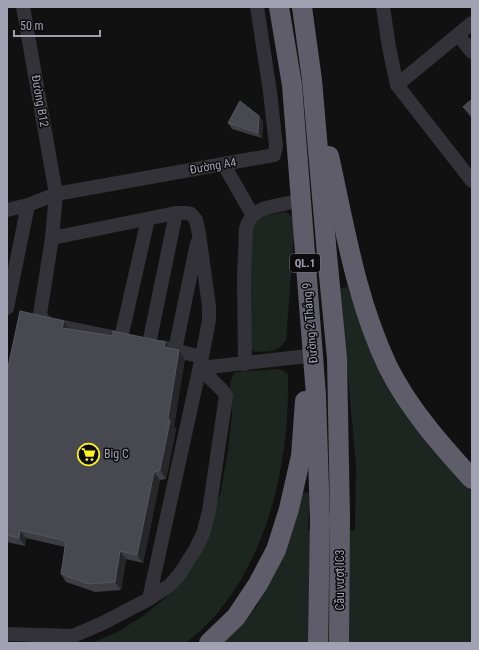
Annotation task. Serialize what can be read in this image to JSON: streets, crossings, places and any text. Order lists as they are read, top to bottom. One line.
{"streets":{"highway":["QL.1","Đường 2 Tháng 9","Cầu vượt IC3"],"street":["Đường B12","Đường A4"]},"crossings":[["Đường B12","Đường A4"],["Đường 2 Tháng 9","Cầu vượt IC3"]],"places":{"supermarket":["Big C"]},"scale_bar":"50 m"}
